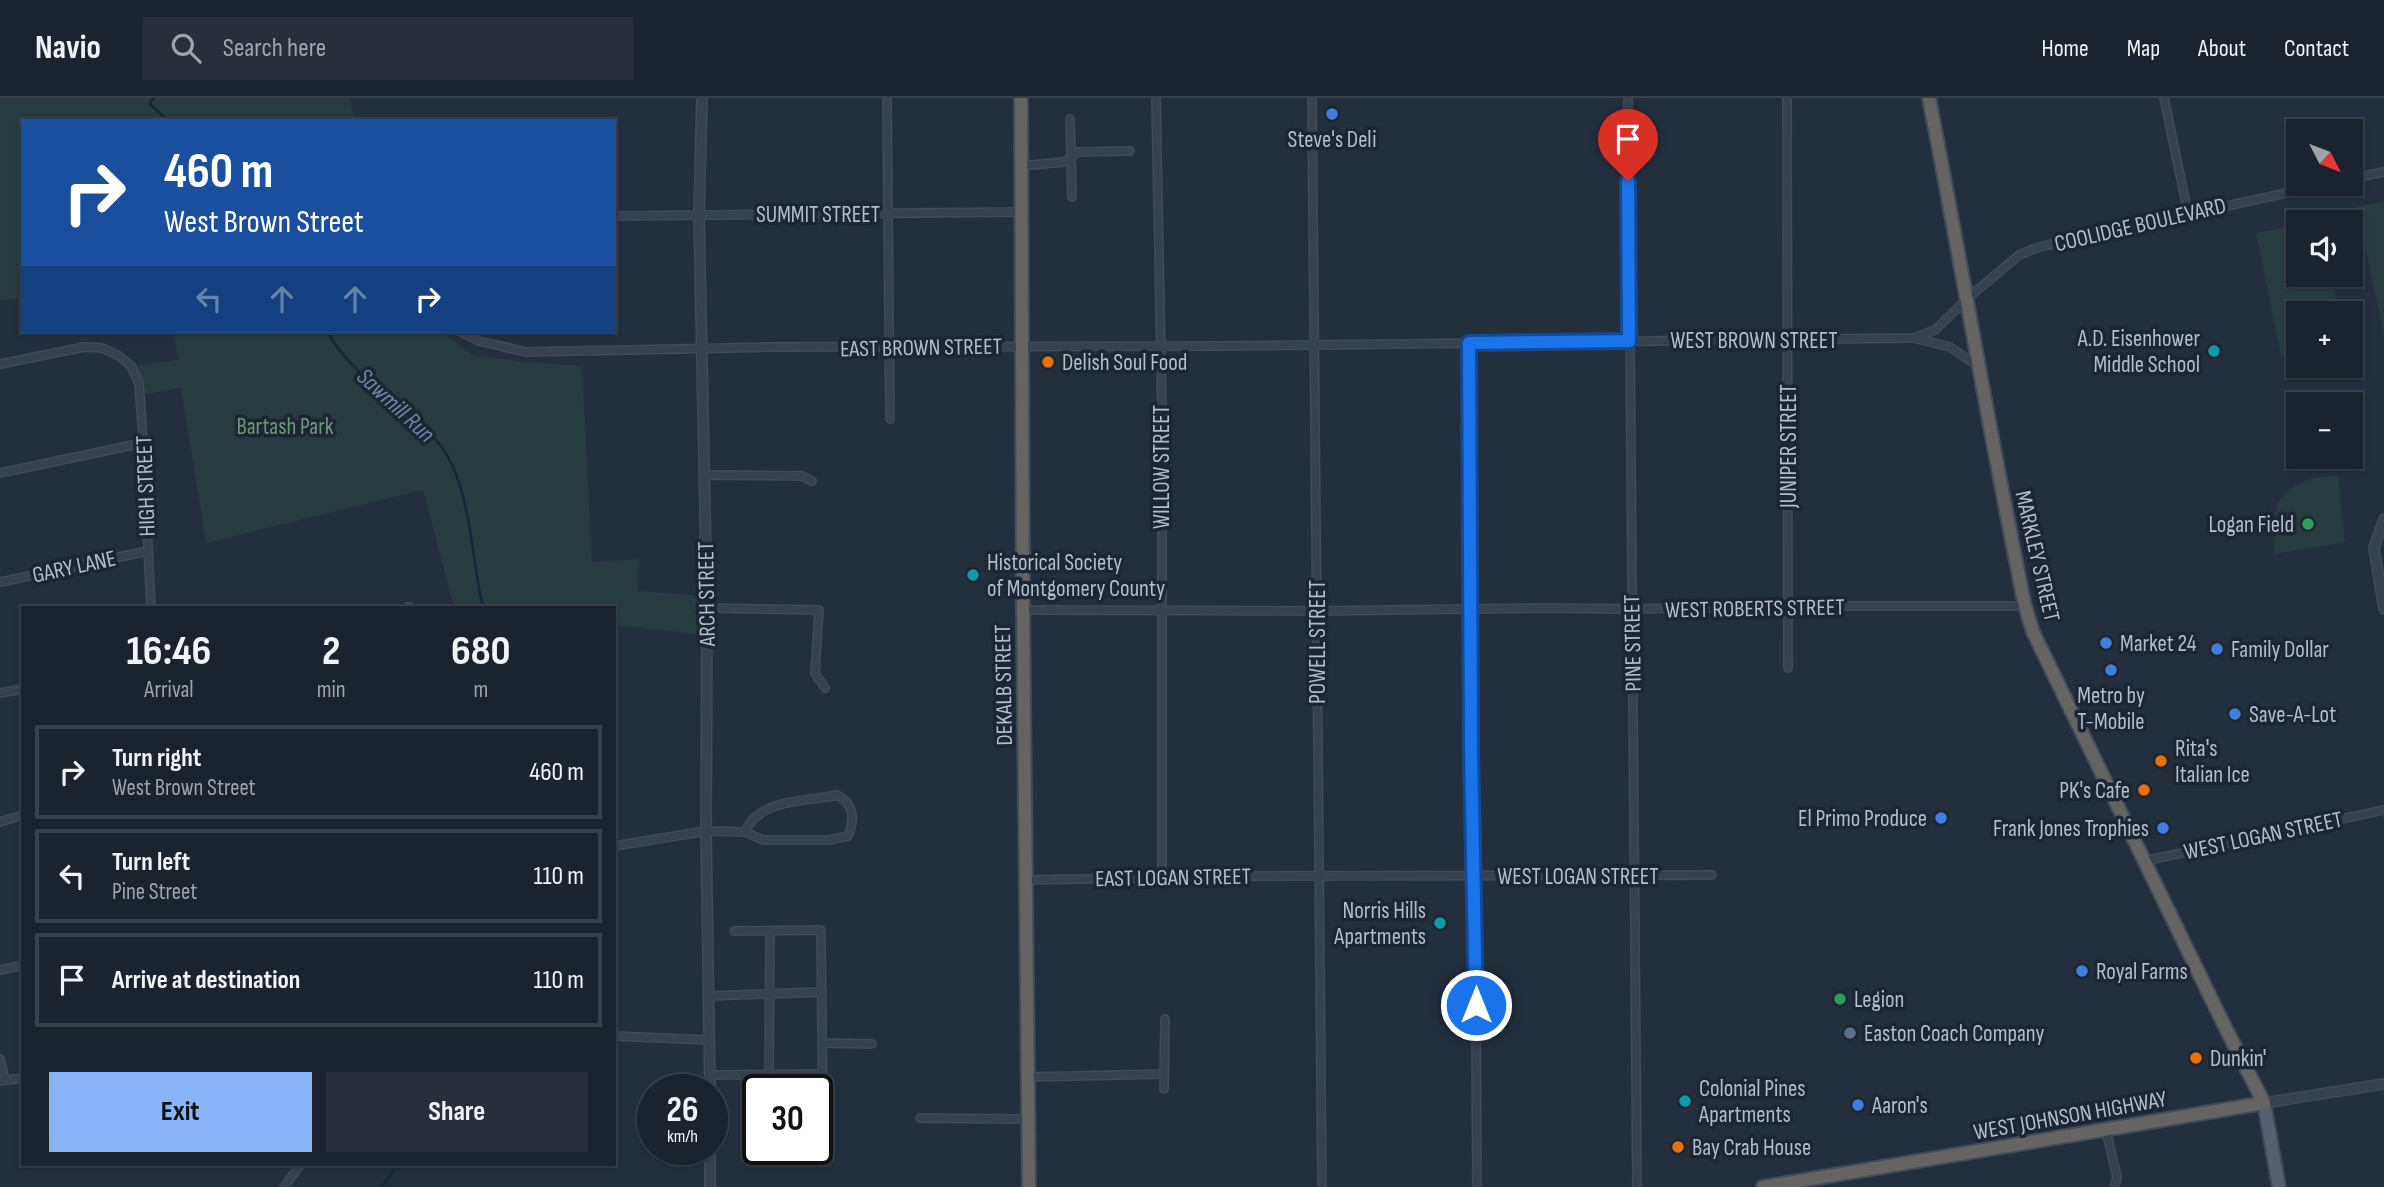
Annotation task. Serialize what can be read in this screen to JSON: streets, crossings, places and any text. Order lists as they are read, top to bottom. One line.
{"streets":{"highway":["MARKLEY STREET","DEKALB STREET","WEST JOHNSON HIGHWAY"],"street":["SUMMIT STREET","COOLIDGE BOULEVARD","WEST BROWN STREET","EAST BROWN STREET","JUNIPER STREET","WILLOW STREET","HIGH STREET","GARY LANE","ARCH STREET","WEST ROBERTS STREET","POWELL STREET","PINE STREET","WEST LOGAN STREET","EAST LOGAN STREET"]},"crossings":[["SUMMIT STREET","ARCH STREET"],["SUMMIT STREET","DEKALB STREET"],["COOLIDGE BOULEVARD","WEST BROWN STREET"],["COOLIDGE BOULEVARD","MARKLEY STREET"],["WEST BROWN STREET","EAST BROWN STREET"],["WEST BROWN STREET","JUNIPER STREET"],["WEST BROWN STREET","MARKLEY STREET"],["WEST BROWN STREET","POWELL STREET"],["WEST BROWN STREET","PINE STREET"],["EAST BROWN STREET","WILLOW STREET"],["EAST BROWN STREET","ARCH STREET"],["EAST BROWN STREET","POWELL STREET"],["EAST BROWN STREET","DEKALB STREET"],["JUNIPER STREET","WEST ROBERTS STREET"],["WILLOW STREET","WEST ROBERTS STREET"],["WILLOW STREET","EAST LOGAN STREET"],["HIGH STREET","GARY LANE"],["MARKLEY STREET","WEST ROBERTS STREET"],["MARKLEY STREET","WEST LOGAN STREET"],["MARKLEY STREET","WEST JOHNSON HIGHWAY"],["WEST ROBERTS STREET","POWELL STREET"],["WEST ROBERTS STREET","PINE STREET"],["WEST ROBERTS STREET","DEKALB STREET"],["POWELL STREET","WEST LOGAN STREET"],["POWELL STREET","EAST LOGAN STREET"],["PINE STREET","WEST LOGAN STREET"],["DEKALB STREET","EAST LOGAN STREET"],["WEST LOGAN STREET","EAST LOGAN STREET"]],"water":["Sawmill Run"],"parks":["Bartash Park"],"places":["Steve's Deli","A.D. Eisenhower Middle School","Delish Soul Food","Logan Field","Historical Society of Montgomery County","Market 24","Family Dollar","Metro by T-Mobile","Save-A-Lot","Rita's Italian Ice","PK's Cafe","El Primo Produce","Frank Jones Trophies","Norris Hills Apartments","Royal Farms","Legion","Easton Coach Company","Dunkin'","Colonial Pines Apartments","Aaron's","Bay Crab House"],"north":"bottom right","page":{"header":"Navio","search":"Search here","nav":["Home","Map","About","Contact"],"map_buttons":["+","−"],"turn":["460 m","West Brown Street"],"eta":["16:46","Arrival","2","min","680","m"],"list":[{"name":"Turn right","note":"West Brown Street","value":"460 m"},{"name":"Turn left","note":"Pine Street","value":"110 m"},{"name":"Arrive at destination","value":"110 m"}],"buttons":["Exit","Share"],"speed":"26 km/h","limit":"30"}}
